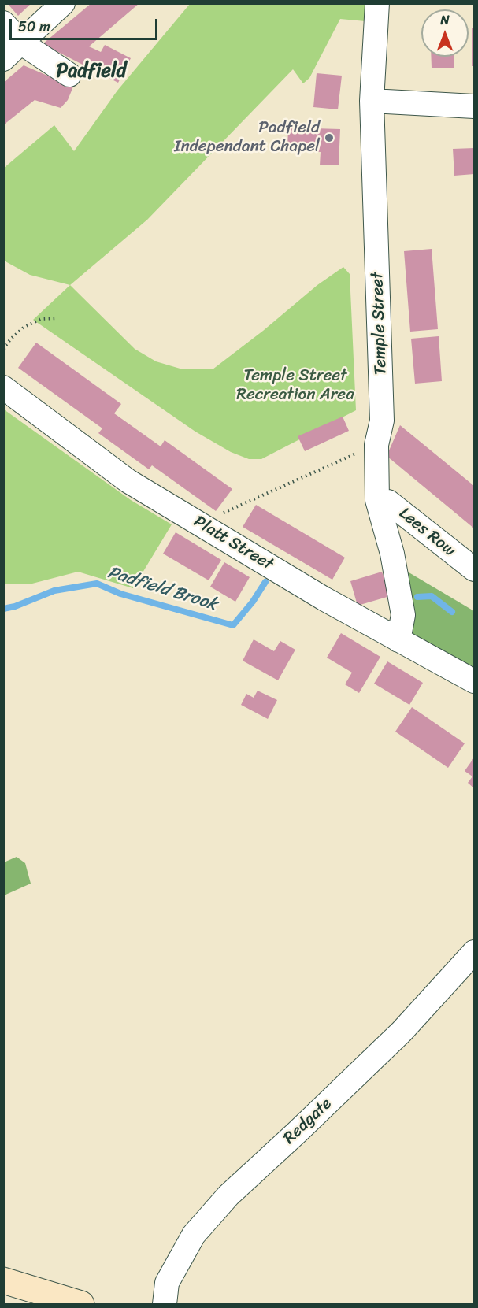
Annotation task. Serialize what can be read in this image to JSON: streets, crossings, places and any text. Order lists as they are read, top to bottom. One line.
{"streets":{"street":["Temple Street","Lees Row","Platt Street","Redgate"]},"crossings":[["Temple Street","Lees Row"],["Temple Street","Platt Street"]],"districts":["Padfield"],"water":["Padfield Brook"],"parks":["Temple Street Recreation Area"],"places":["Padfield Independant Chapel"],"scale_bar":"50 m","north":"top"}
